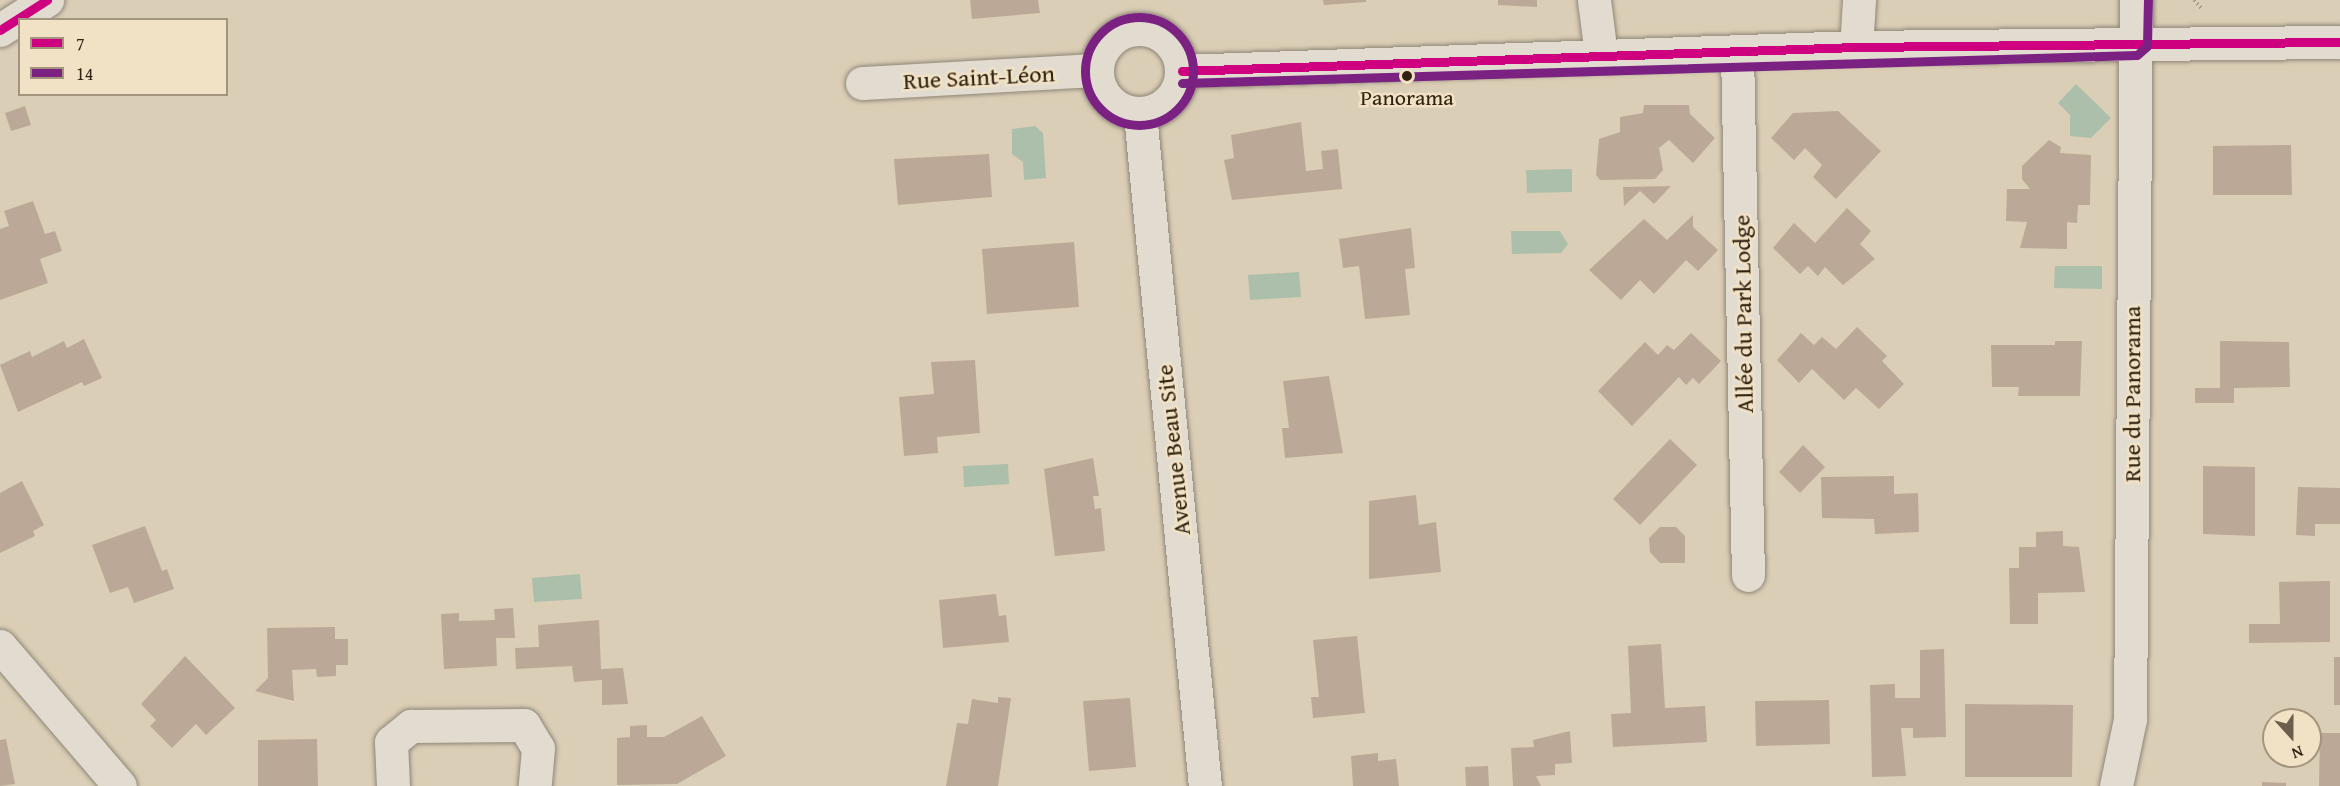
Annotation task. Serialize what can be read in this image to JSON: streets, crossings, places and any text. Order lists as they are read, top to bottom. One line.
{"streets":{"street":["Rue Saint-Léon","Allée du Park Lodge","Rue du Panorama","Avenue Beau Site"]},"crossings":[["Rue Saint-Léon","Avenue Beau Site"]],"places":["Panorama"],"lines":["transit line 7","transit line 14"],"legend":["7","14"],"north":"bottom"}
